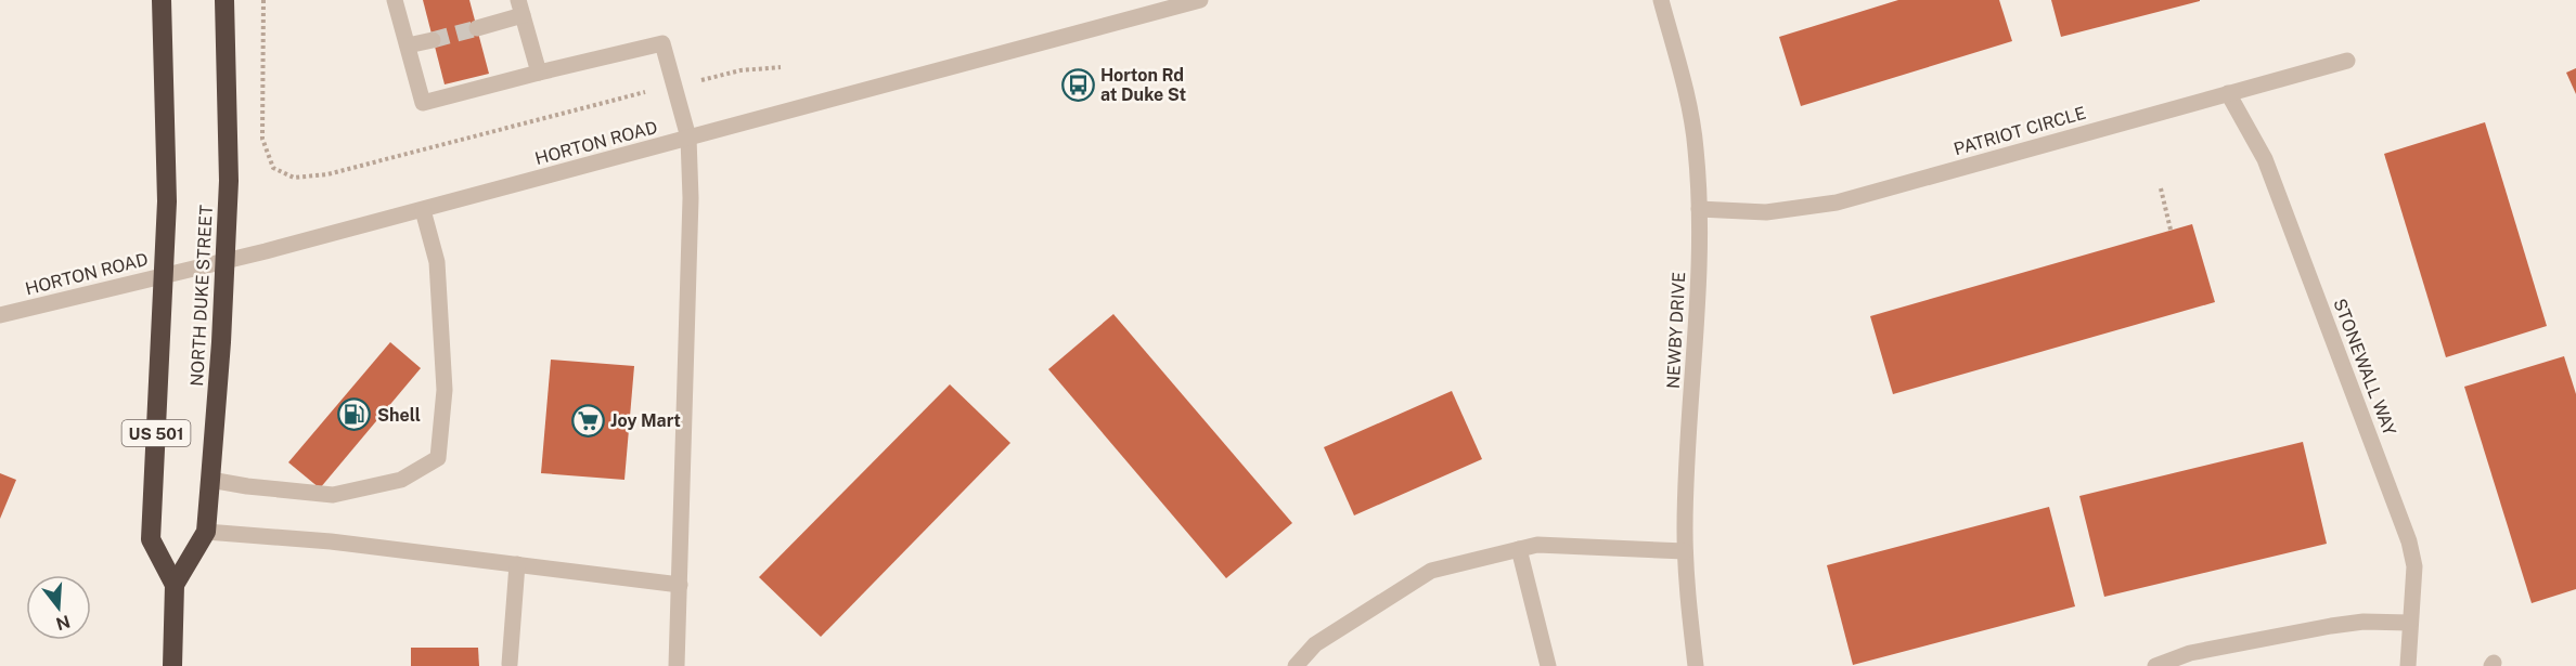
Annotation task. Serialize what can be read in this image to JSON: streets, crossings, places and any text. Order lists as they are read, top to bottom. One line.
{"streets":{"highway":["NORTH DUKE STREET","US 501"],"street":["PATRIOT CIRCLE","HORTON ROAD","NEWBY DRIVE","STONEWALL WAY"]},"crossings":[["PATRIOT CIRCLE","NEWBY DRIVE"],["PATRIOT CIRCLE","STONEWALL WAY"],["HORTON ROAD","NORTH DUKE STREET"]],"places":{"bus stop":["Horton Rd at Duke St"],"fuel station":["Shell"],"supermarket":["Joy Mart"]},"north":"bottom"}
